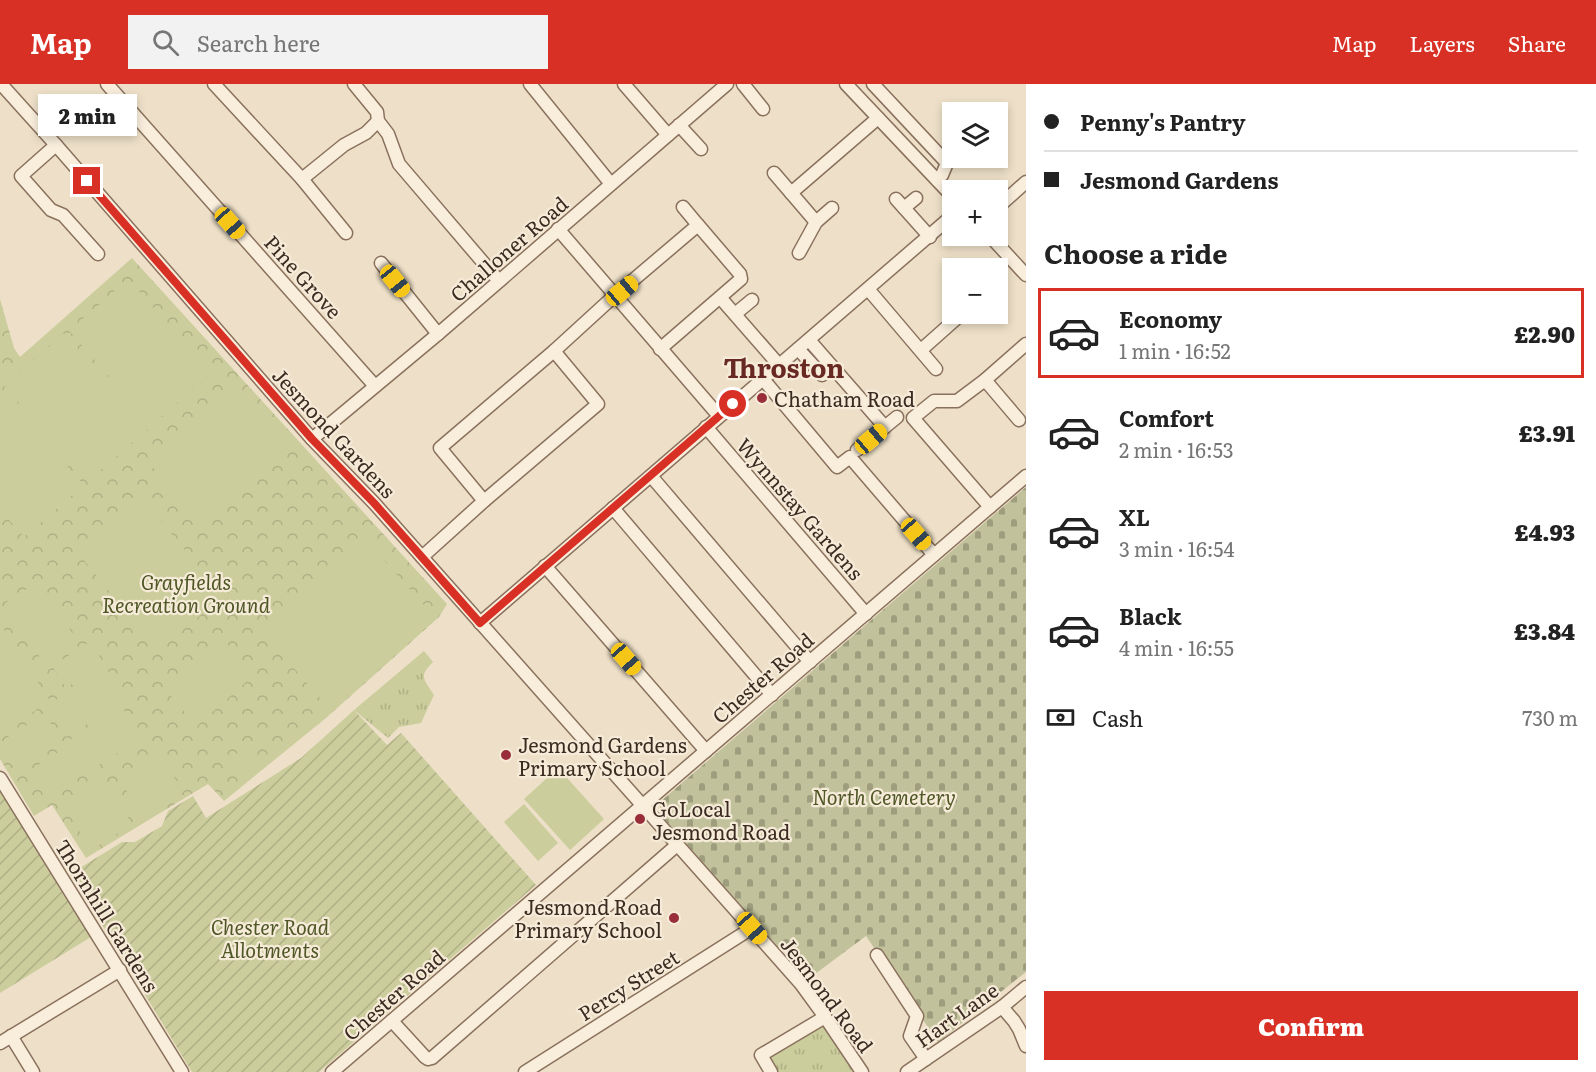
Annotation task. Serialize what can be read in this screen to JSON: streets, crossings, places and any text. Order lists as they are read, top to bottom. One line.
{"streets":{"street":["Challoner Road","Pine Grove","Jesmond Gardens","Wynnstay Gardens","Chester Road","Thornhill Gardens","Percy Street","Jesmond Road","Hart Lane"]},"crossings":[["Challoner Road","Pine Grove"],["Challoner Road","Jesmond Gardens"],["Jesmond Gardens","Chester Road"],["Jesmond Gardens","Jesmond Road"],["Wynnstay Gardens","Chester Road"],["Chester Road","Jesmond Road"],["Percy Street","Jesmond Road"]],"districts":["Throston"],"parks":["Grayfields Recreation Ground","North Cemetery","Chester Road Allotments"],"places":["Chatham Road","Jesmond Gardens Primary School","GoLocal Jesmond Road","Jesmond Road Primary School"],"page":{"header":"Map","search":"Search here","nav":["Map","Layers","Share"],"banner":["Penny's Pantry","Jesmond Gardens"],"bubble":"2 min","map_buttons":["+","−"],"heading":"Choose a ride","list":[{"name":"Economy","note":"1 min · 16:52","value":"£2.90"},{"name":"Comfort","note":"2 min · 16:53","value":"£3.91"},{"name":"XL","note":"3 min · 16:54","value":"£4.93"},{"name":"Black","note":"4 min · 16:55","value":"£3.84"}],"pay":["Cash","730 m"],"buttons":"Confirm"}}
